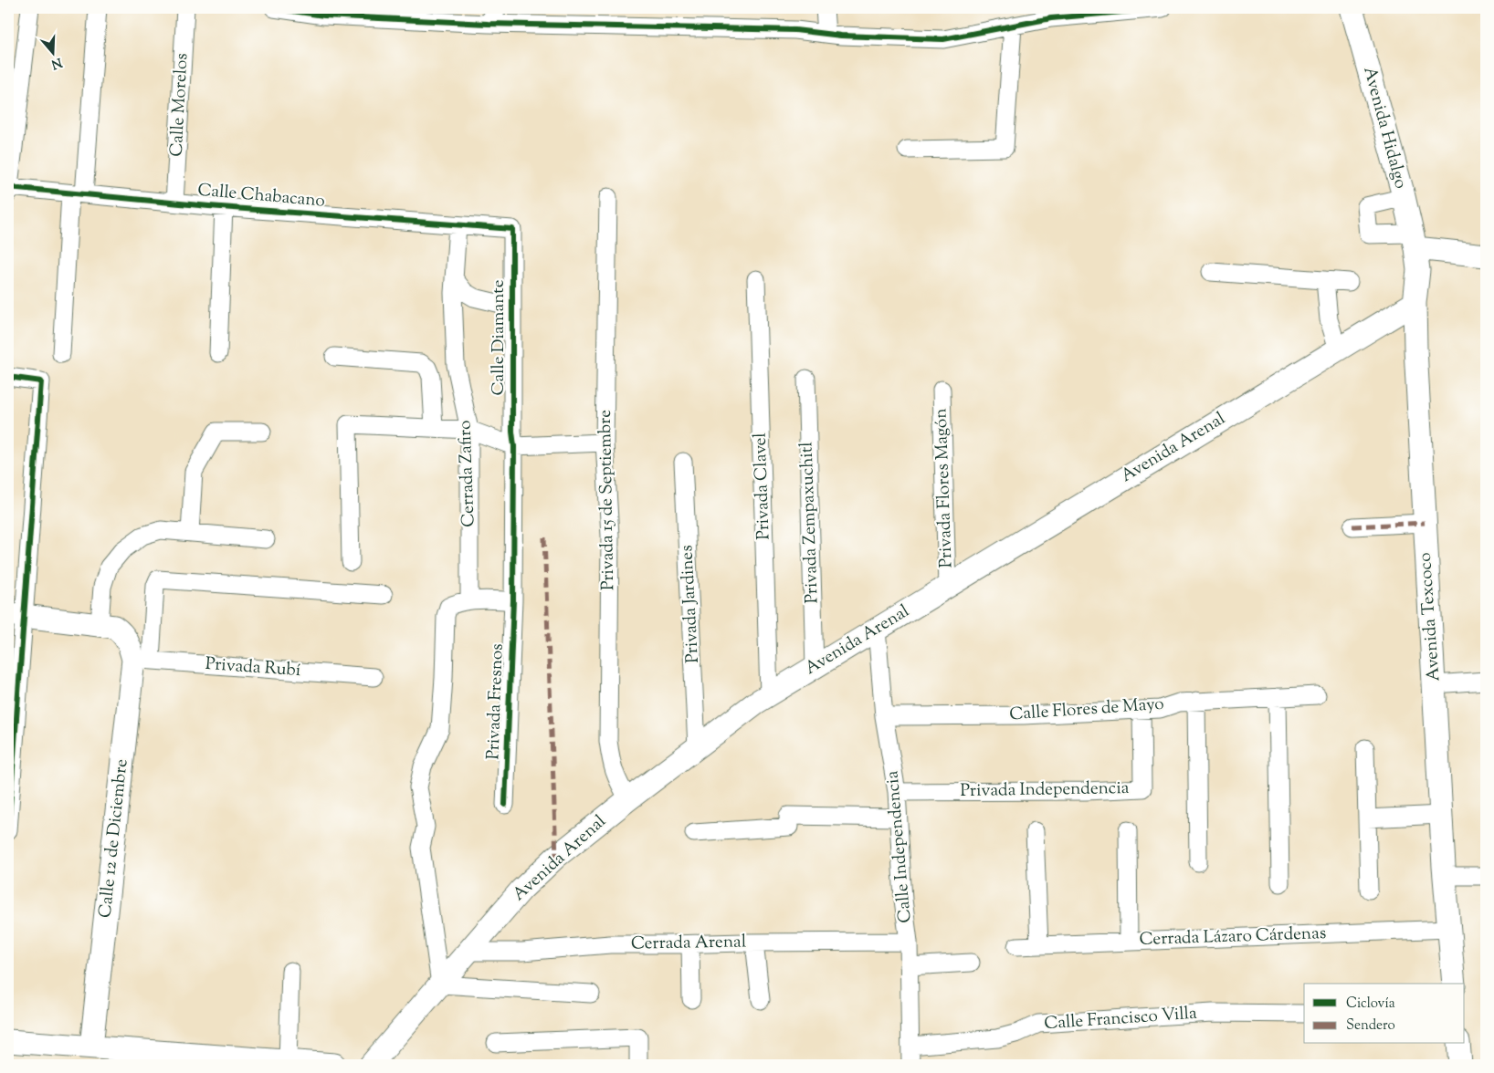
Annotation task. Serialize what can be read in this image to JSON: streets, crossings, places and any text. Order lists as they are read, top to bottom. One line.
{"streets":{"main road":["Avenida Hidalgo","Avenida Arenal","Avenida Texcoco","Calle 12 de Diciembre"],"street":["Calle Morelos","Calle Chabacano","Calle Diamante","Cerrada Zafiro","Privada Clavel","Privada Flores Magón","Privada 15 de Septiembre","Privada Zempaxuchitl","Privada Jardines","Privada Rubí","Privada Fresnos","Calle Flores de Mayo","Privada Independencia","Calle Independencia","Cerrada Lázaro Cárdenas","Cerrada Arenal","Calle Francisco Villa"]},"crossings":[["Calle Morelos","Calle Chabacano"],["Avenida Hidalgo","Avenida Texcoco"],["Calle Chabacano","Calle Diamante"],["Calle Chabacano","Cerrada Zafiro"],["Calle Diamante","Privada Fresnos"],["Avenida Arenal","Privada Clavel"],["Avenida Arenal","Privada Flores Magón"],["Avenida Arenal","Privada 15 de Septiembre"],["Avenida Arenal","Privada Zempaxuchitl"],["Avenida Arenal","Privada Jardines"],["Avenida Arenal","Avenida Texcoco"],["Avenida Arenal","Calle Independencia"],["Avenida Arenal","Cerrada Arenal"],["Avenida Texcoco","Cerrada Lázaro Cárdenas"],["Privada Rubí","Calle 12 de Diciembre"],["Calle Flores de Mayo","Privada Independencia"],["Calle Flores de Mayo","Calle Independencia"],["Privada Independencia","Calle Independencia"],["Calle Independencia","Cerrada Arenal"],["Calle Independencia","Calle Francisco Villa"]],"legend":["Ciclovía","Sendero"],"north":"bottom"}
